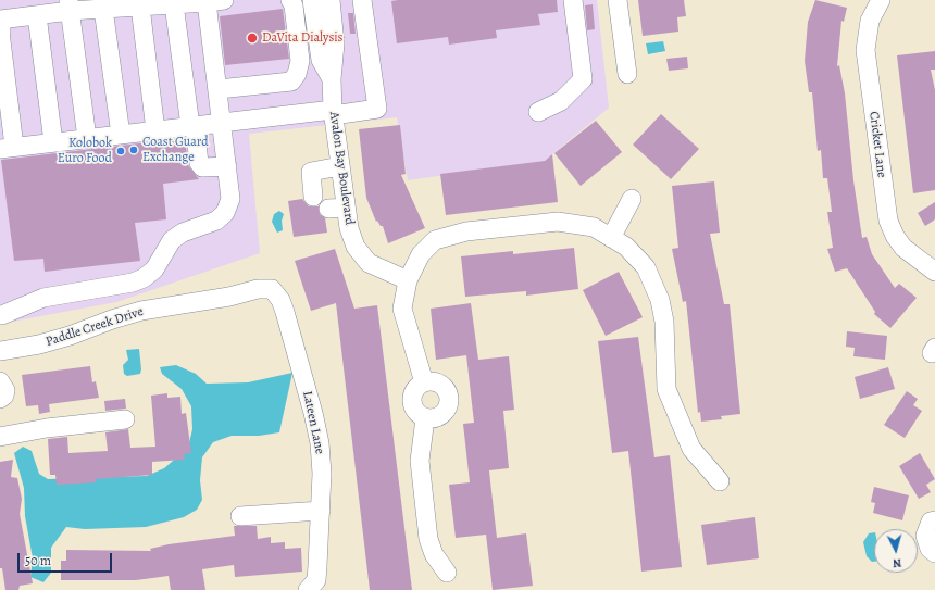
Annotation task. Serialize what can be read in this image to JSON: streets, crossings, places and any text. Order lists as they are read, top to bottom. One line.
{"streets":{"street":["Cricket Lane","Avalon Bay Boulevard","Paddle Creek Drive","Lateen Lane"]},"crossings":[["Paddle Creek Drive","Lateen Lane"]],"places":["DaVita Dialysis","Coast Guard Exchange","Kolobok Euro Food"],"scale_bar":"50 m","north":"bottom"}
